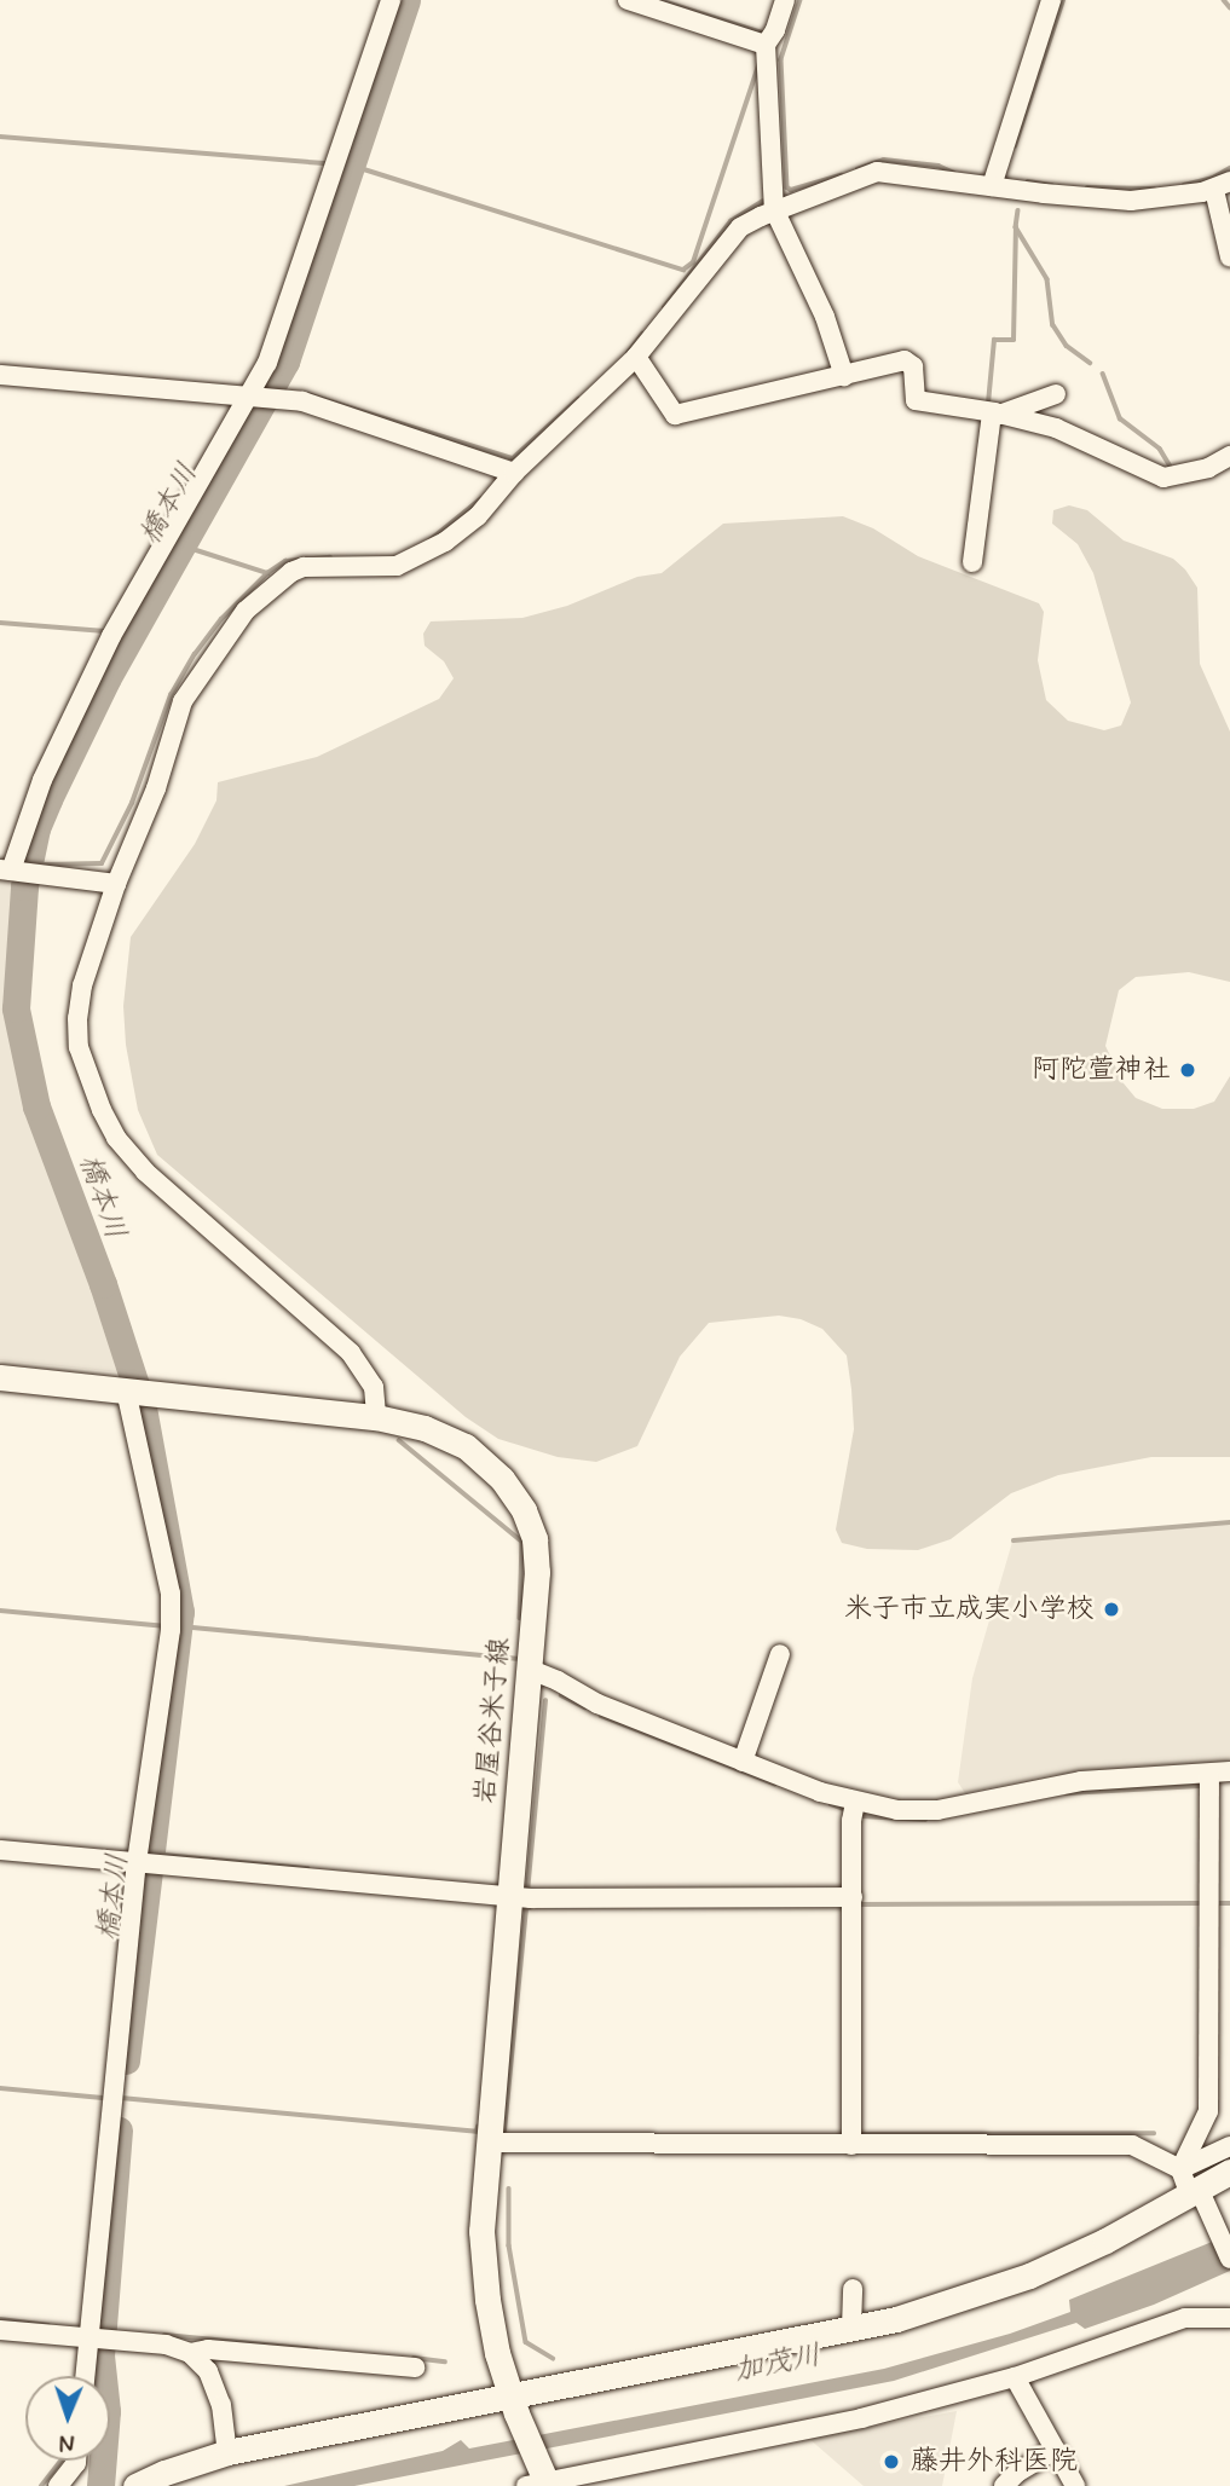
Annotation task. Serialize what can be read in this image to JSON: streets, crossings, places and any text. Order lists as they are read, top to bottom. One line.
{"streets":{"main road":["岩屋谷米子線"]},"water":["橋本川","加茂川"],"places":["阿陀萱神社","米子市立成実小学校","藤井外科医院"],"north":"bottom"}
